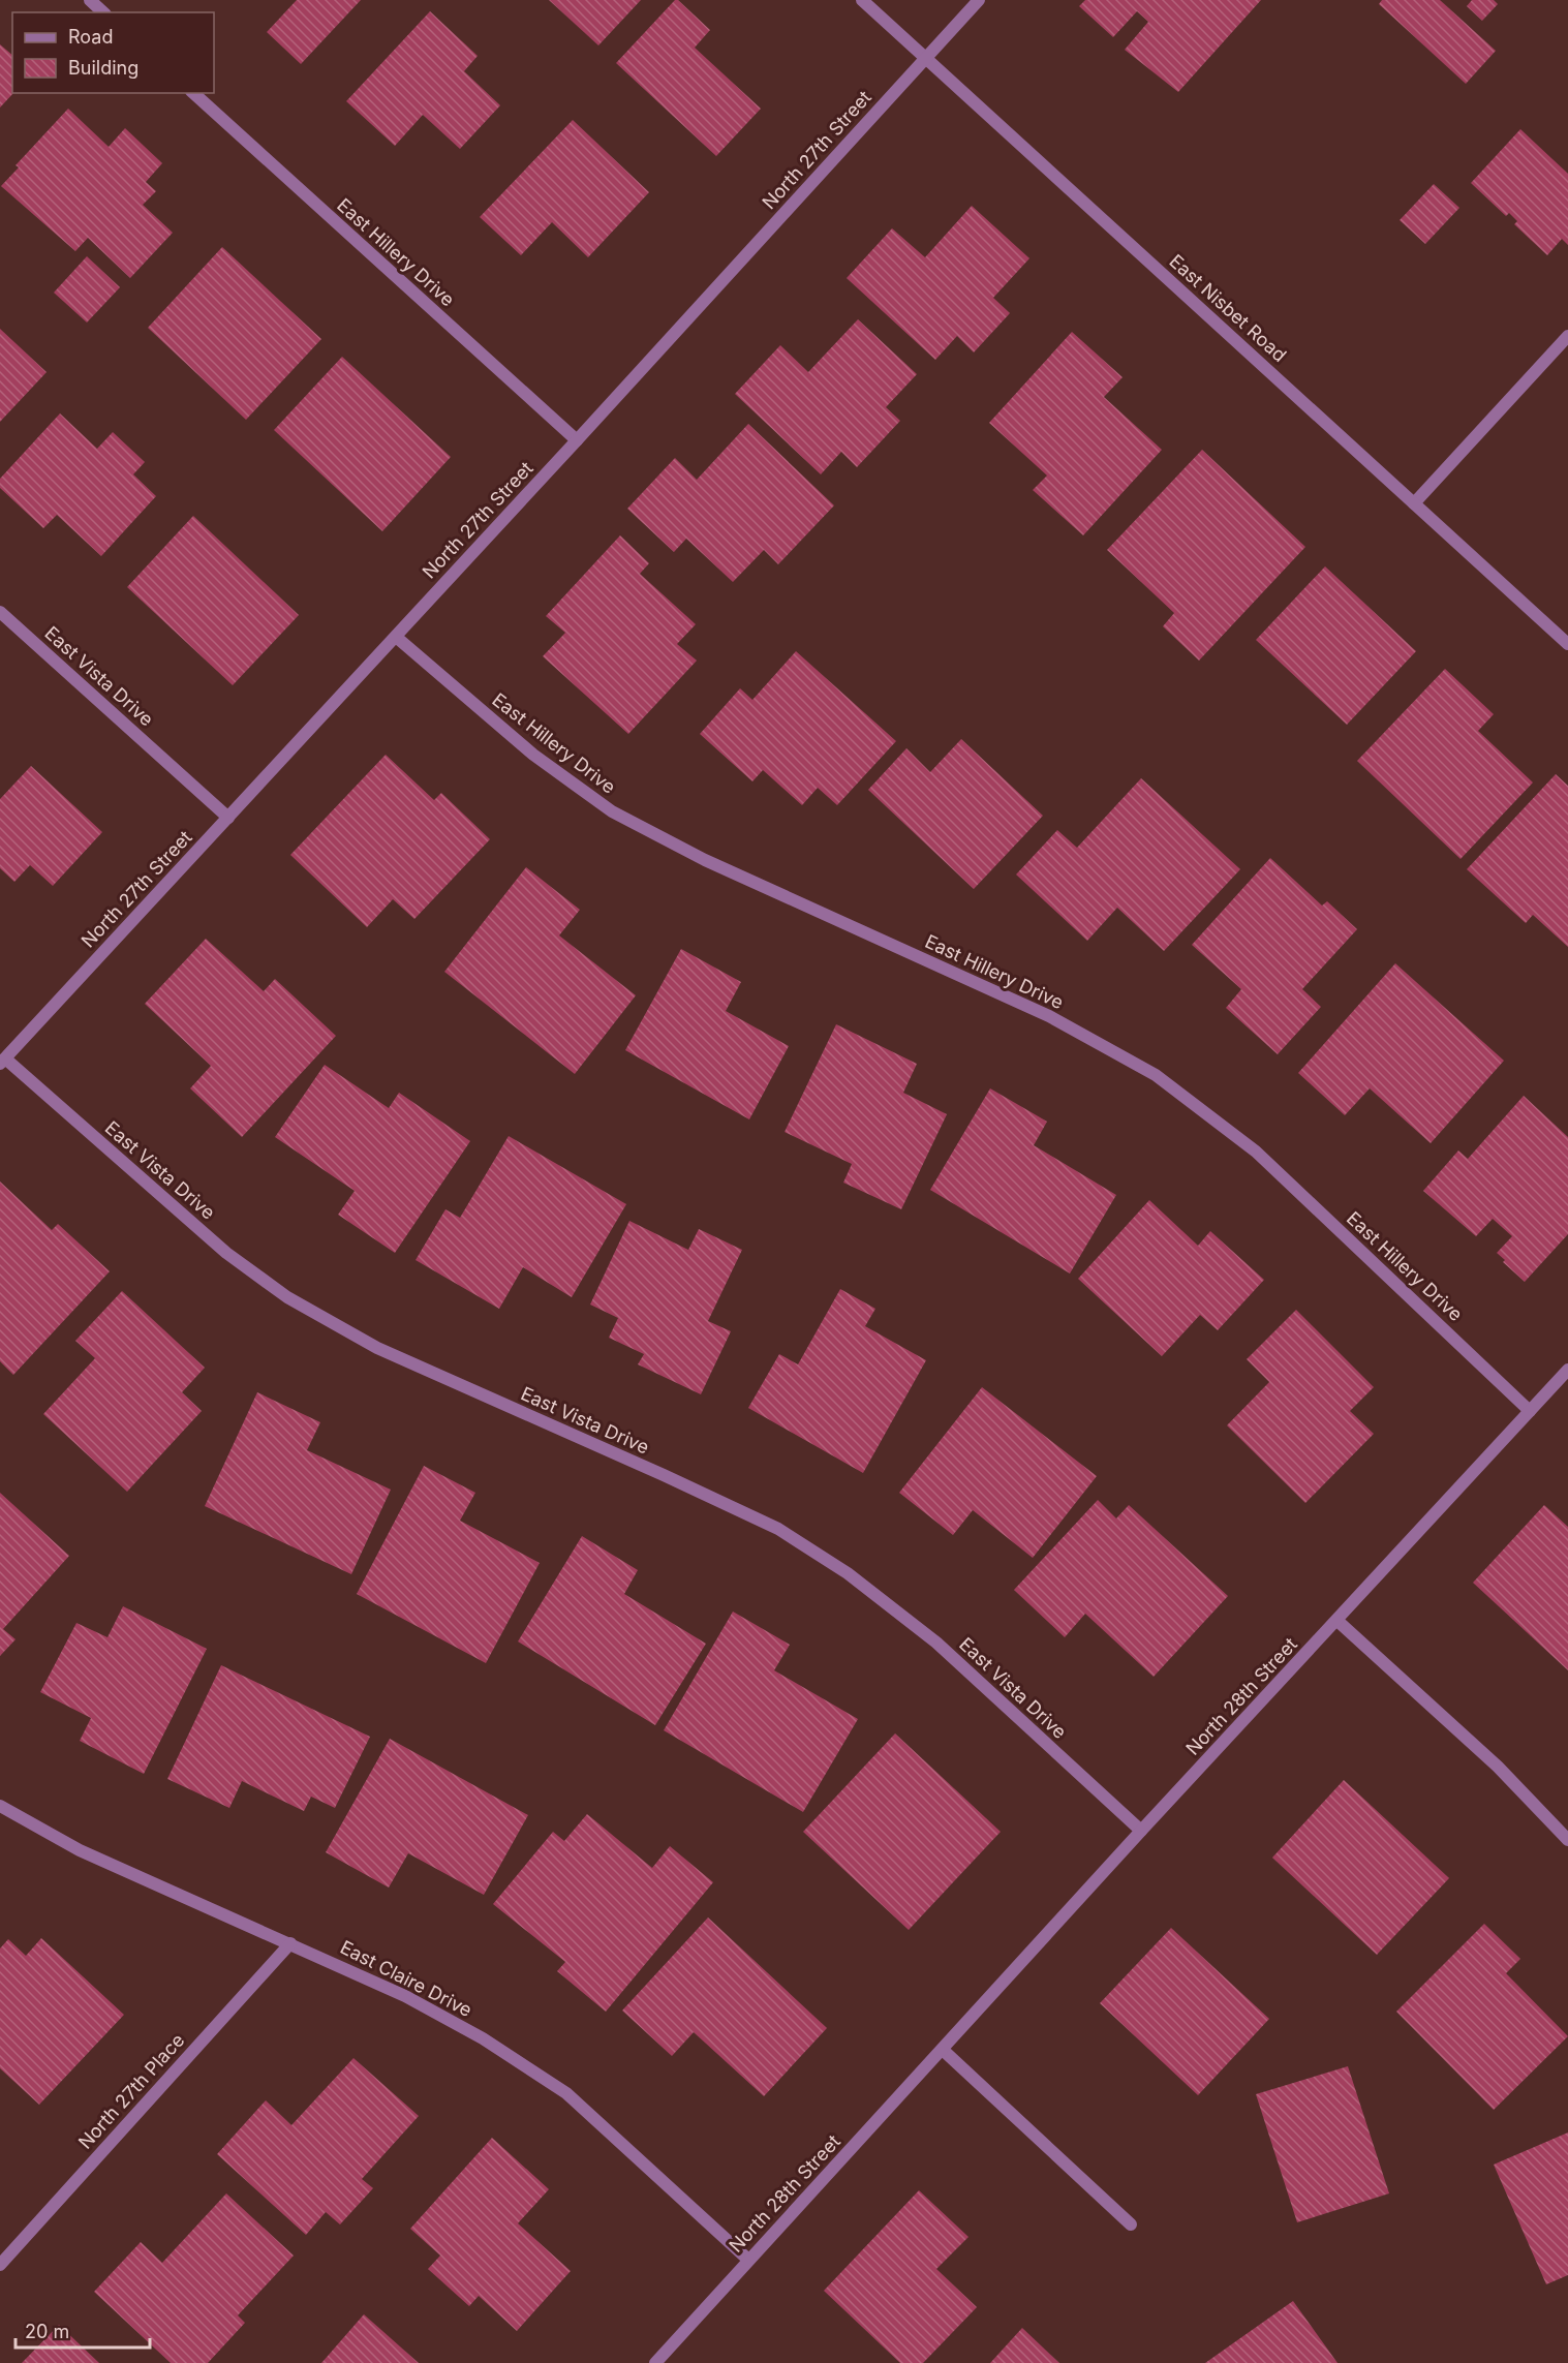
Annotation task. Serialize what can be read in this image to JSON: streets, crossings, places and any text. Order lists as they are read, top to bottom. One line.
{"streets":{"street":["North 27th Street","East Hillery Drive","East Nisbet Road","East Vista Drive","North 28th Street","East Claire Drive","North 27th Place"]},"crossings":[["North 27th Street","East Hillery Drive"],["North 27th Street","East Nisbet Road"],["North 27th Street","East Vista Drive"],["East Hillery Drive","North 28th Street"],["East Vista Drive","North 28th Street"],["North 28th Street","East Claire Drive"],["East Claire Drive","North 27th Place"]],"legend":["Road","Building"],"scale_bar":"20 m"}
